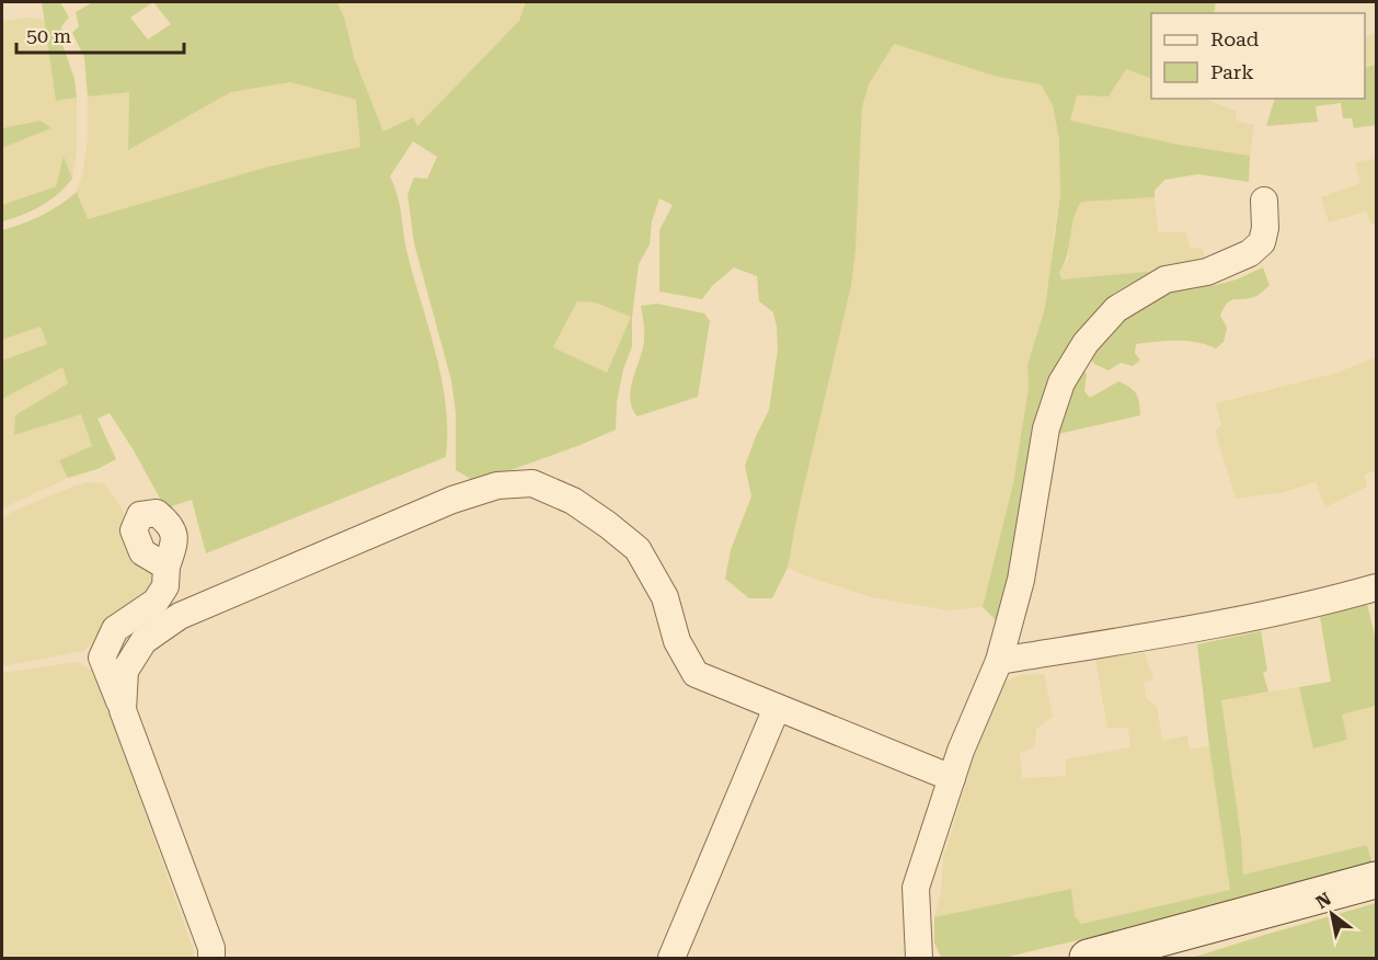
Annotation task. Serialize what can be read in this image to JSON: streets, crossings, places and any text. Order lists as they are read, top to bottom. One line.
{"legend":["Road","Park"],"scale_bar":"50 m","north":"top left"}
